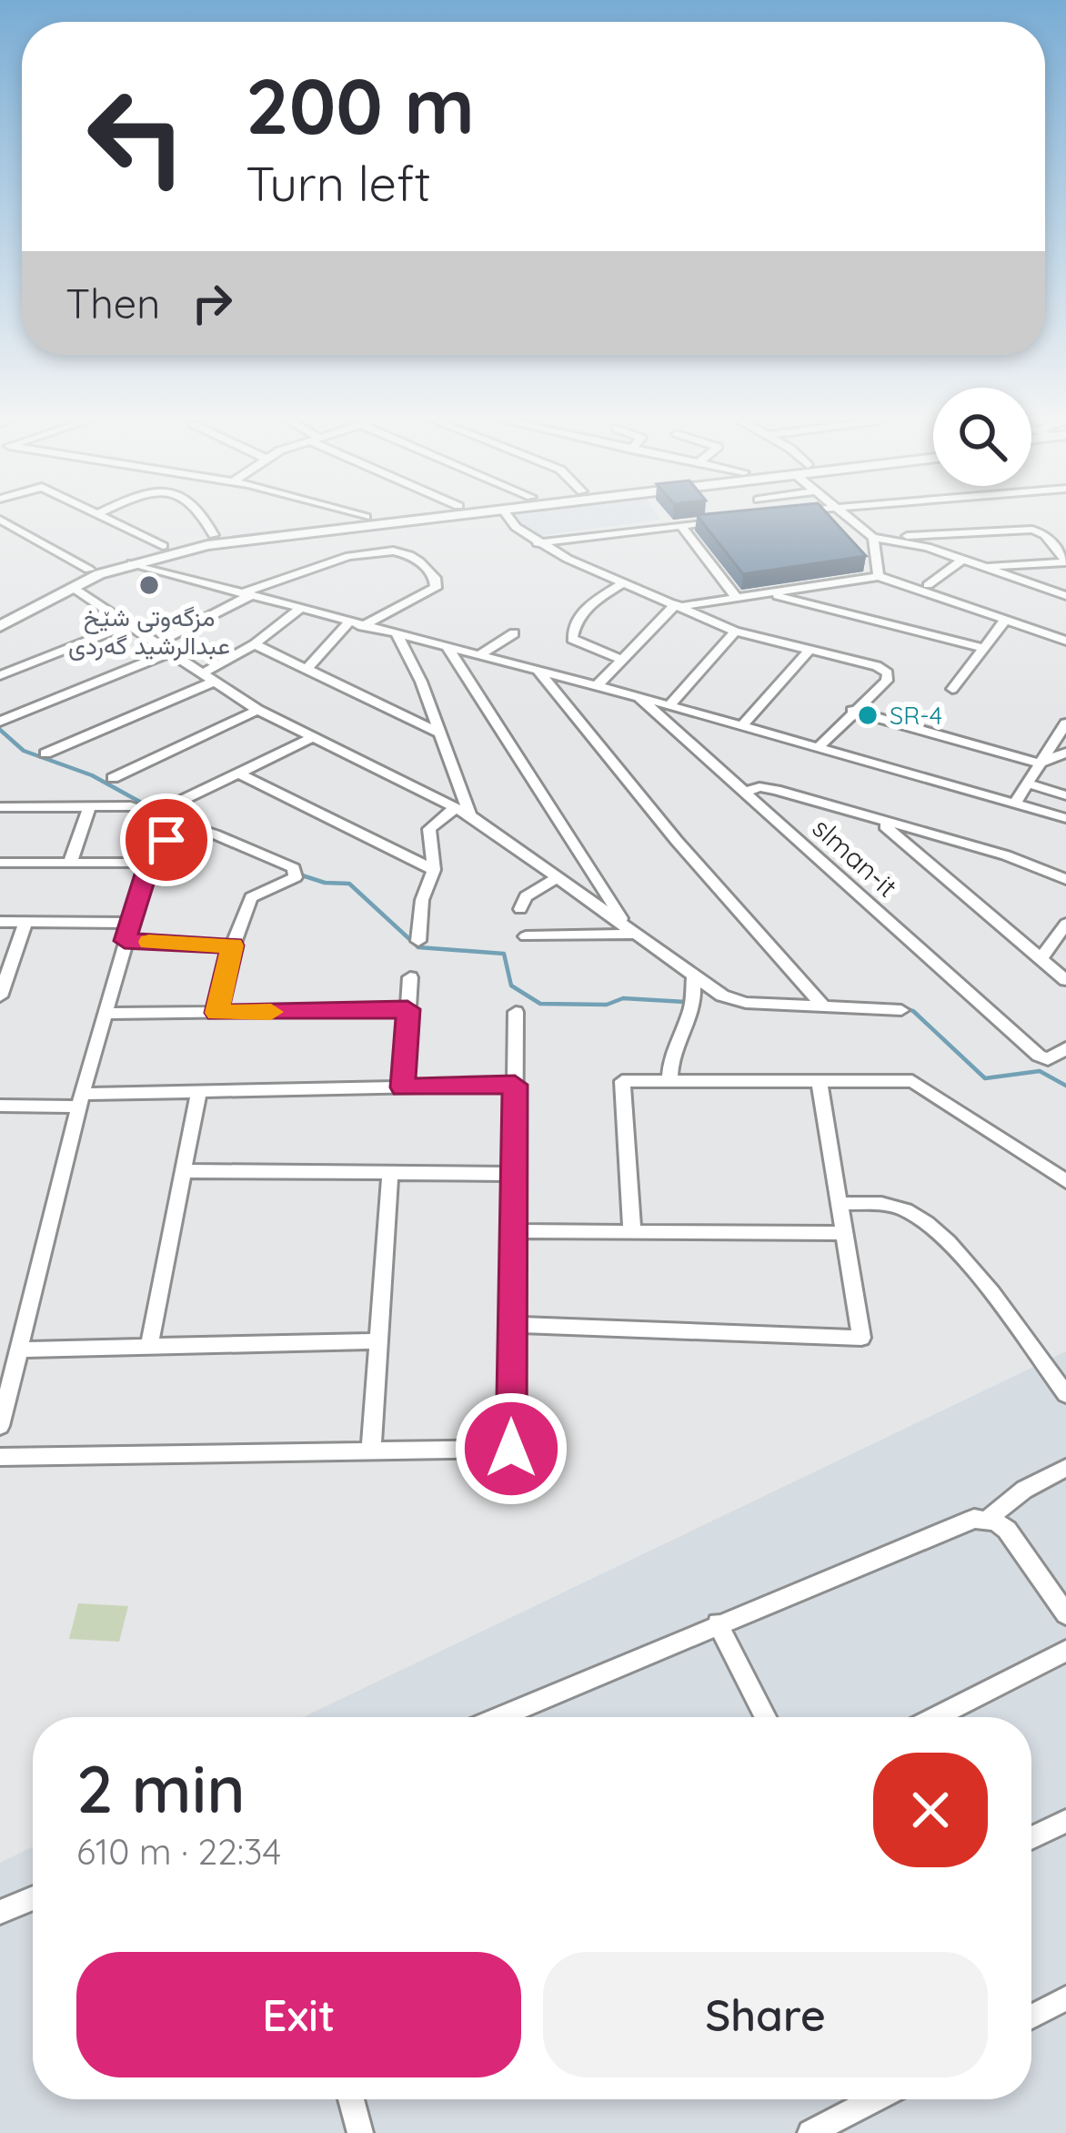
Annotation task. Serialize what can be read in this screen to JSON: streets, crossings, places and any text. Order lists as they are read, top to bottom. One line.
{"streets":{"street":["slman-it"]},"places":["مزگەوتی شێخ عبدالرشید گەردی","SR-4"],"page":{"turn":["200 m","Turn left"],"then":"Then","heading":["2 min","610 m · 22:34"],"buttons":["Exit","Share"]}}
